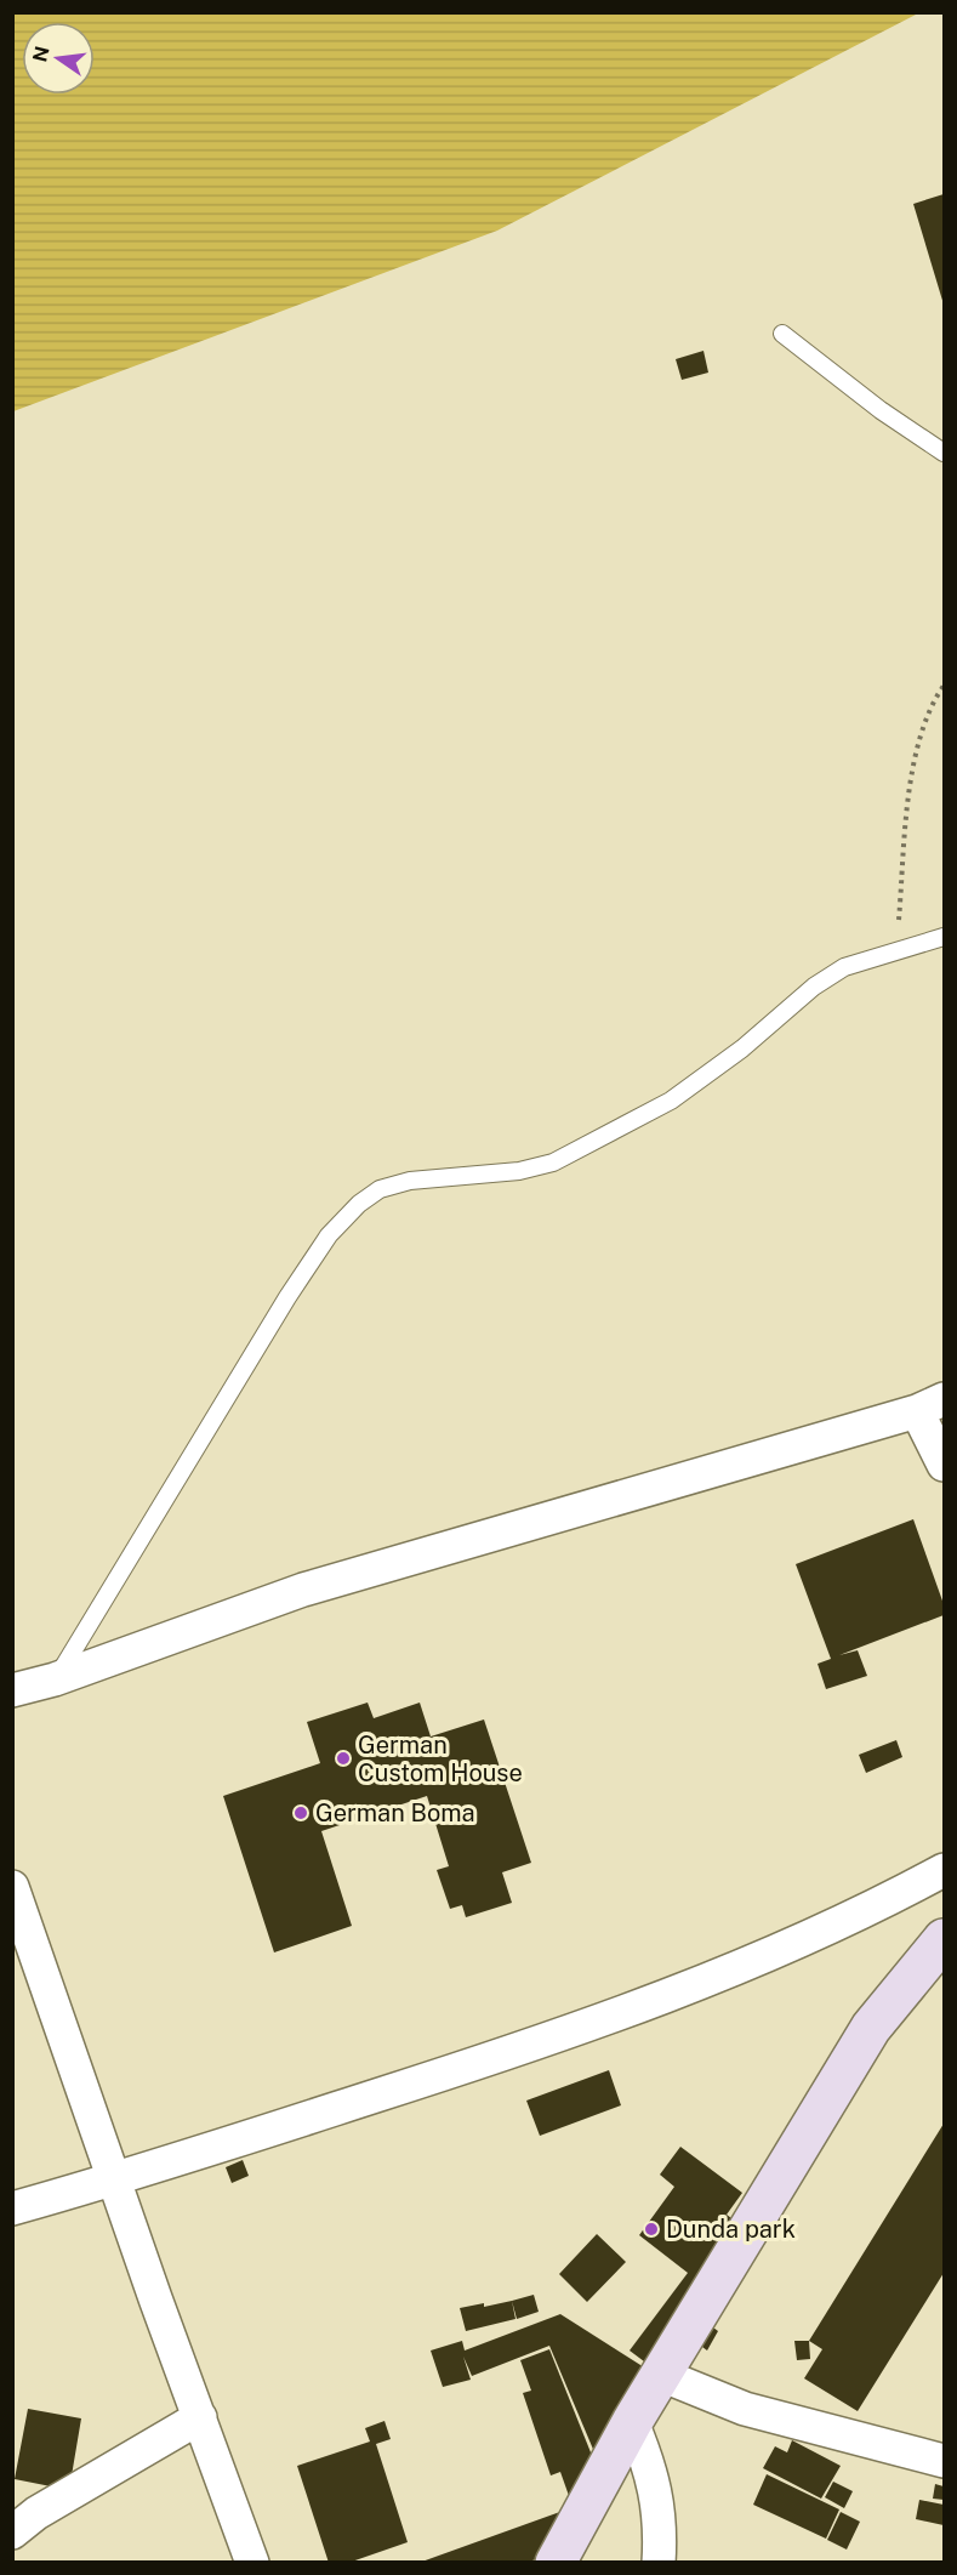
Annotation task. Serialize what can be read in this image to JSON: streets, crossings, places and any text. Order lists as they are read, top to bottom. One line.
{"places":["German Custom House","German Boma","Dunda park"],"north":"left"}
